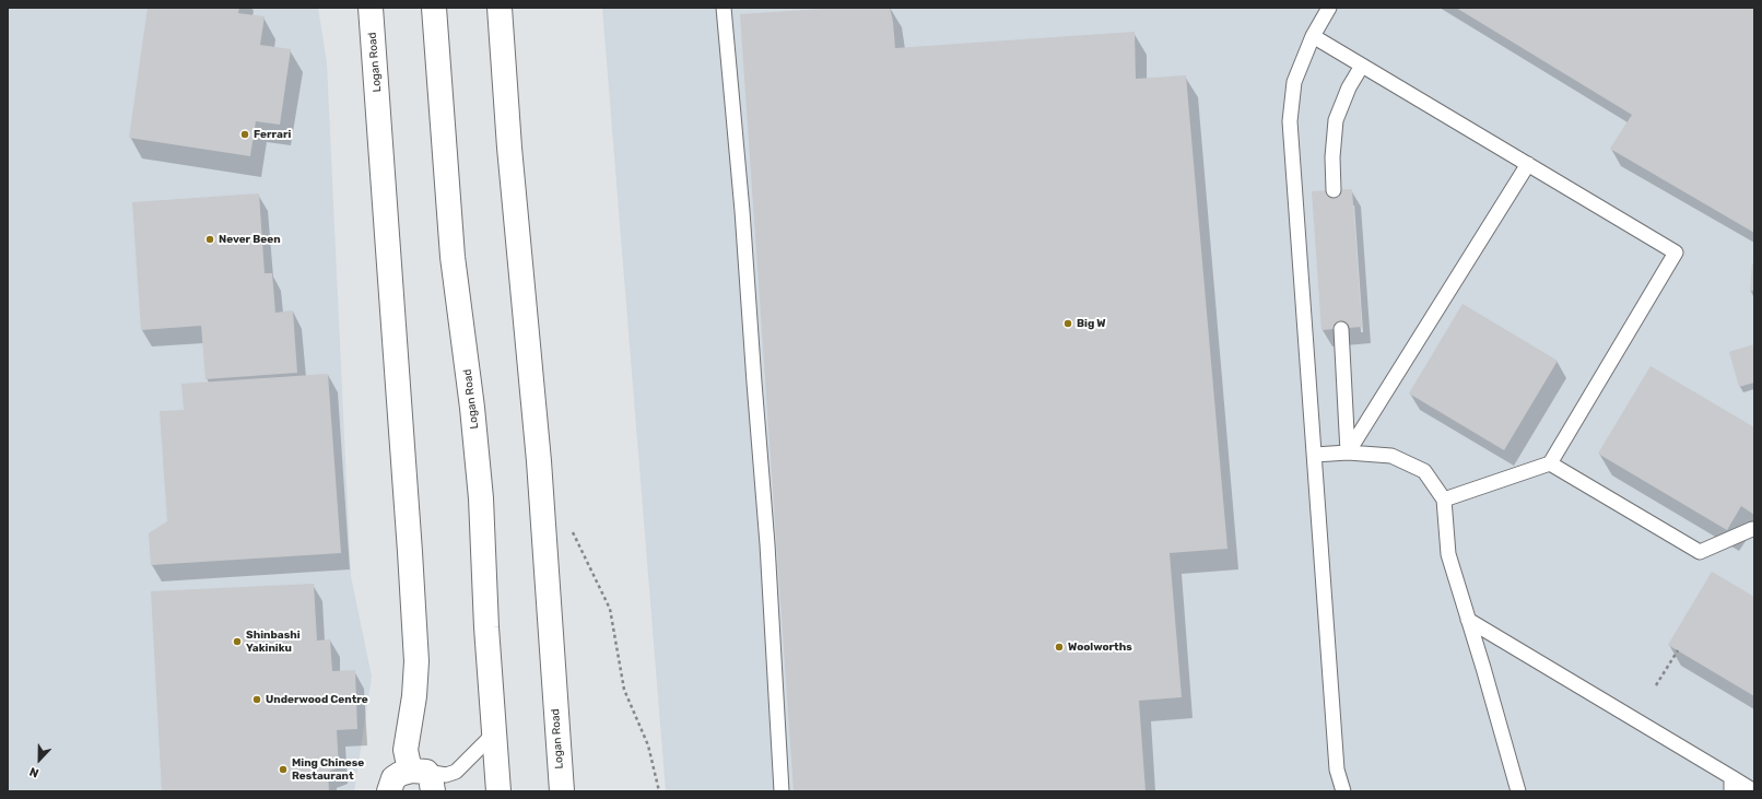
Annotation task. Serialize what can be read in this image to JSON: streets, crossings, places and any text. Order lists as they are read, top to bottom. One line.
{"streets":{"main road":["Logan Road"]},"places":["Ferrari","Never Been","Big W","Shinbashi Yakiniku","Woolworths","Underwood Centre","Ming Chinese Restaurant"],"north":"bottom"}
